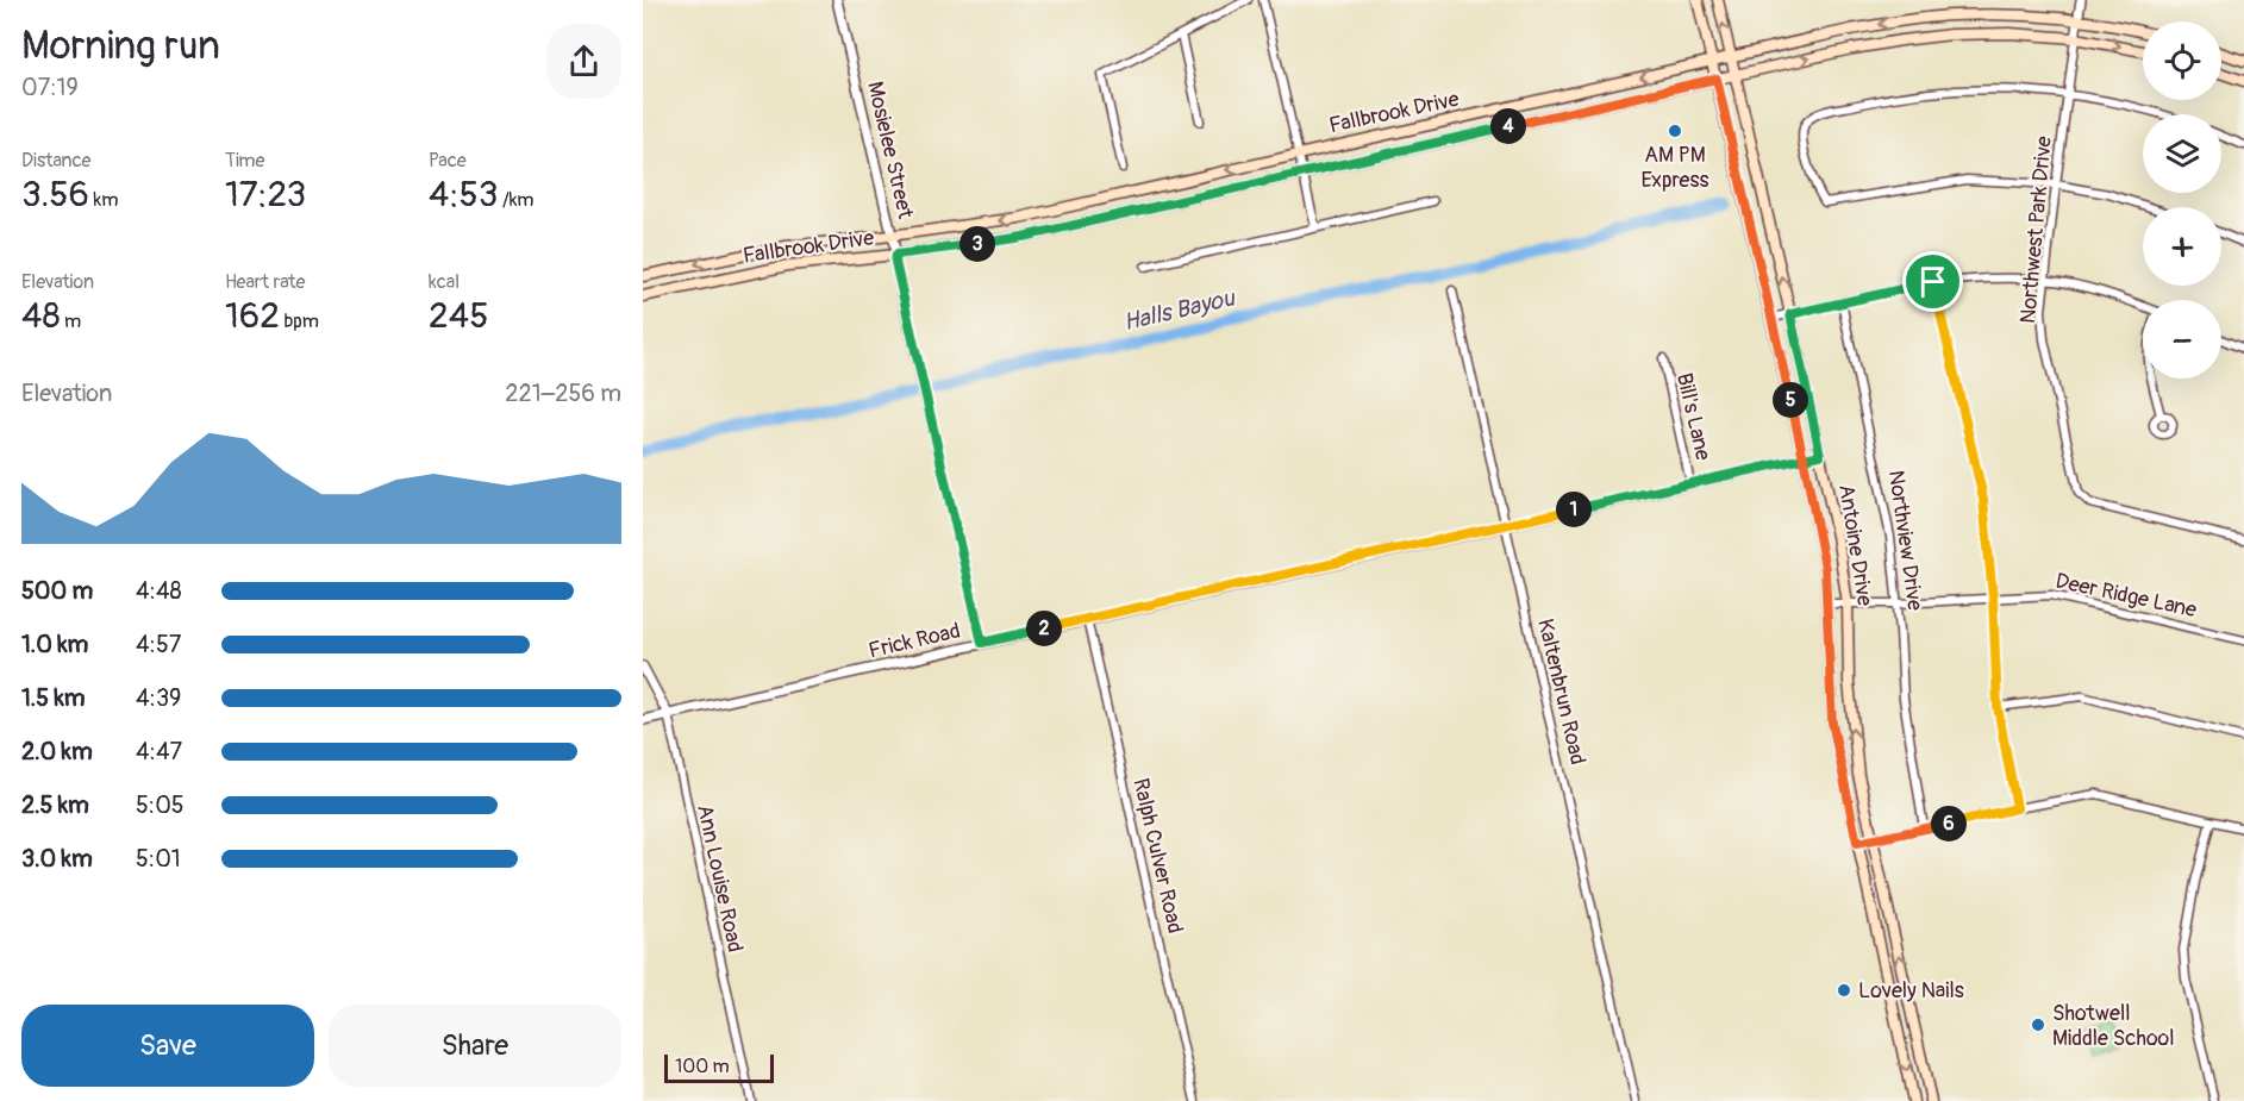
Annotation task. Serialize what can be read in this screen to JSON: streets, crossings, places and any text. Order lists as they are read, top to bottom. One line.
{"streets":{"main road":["Fallbrook Drive","Antoine Drive"],"street":["Mosielee Street","Northwest Park Drive","Bill's Lane","Northview Drive","Deer Ridge Lane","Frick Road","Kaltenbrun Road","Ralph Culver Road","Ann Louise Road"]},"crossings":[["Fallbrook Drive","Mosielee Street"],["Fallbrook Drive","Northwest Park Drive"],["Fallbrook Drive","Antoine Drive"],["Mosielee Street","Frick Road"],["Bill's Lane","Frick Road"],["Northview Drive","Deer Ridge Lane"],["Antoine Drive","Deer Ridge Lane"],["Antoine Drive","Frick Road"],["Frick Road","Kaltenbrun Road"],["Frick Road","Ralph Culver Road"],["Frick Road","Ann Louise Road"]],"water":["Halls Bayou"],"places":["AM PM Express","Lovely Nails","Shotwell Middle School"],"scale_bar":"100 m","page":{"heading":["Morning run","07:19"],"map_buttons":["+","−"],"pins":["4","3","5","1","2","6"],"stats":[["Distance","3.56 km"],["Time","17:23"],["Pace","4:53 /km"],["Elevation","48 m"],["Heart rate","162 bpm"],["kcal","245"]],"chart":["Elevation","221–256 m"],"list":[{"name":"500 m","note":"4:48"},{"name":"1.0 km","note":"4:57"},{"name":"1.5 km","note":"4:39"},{"name":"2.0 km","note":"4:47"},{"name":"2.5 km","note":"5:05"},{"name":"3.0 km","note":"5:01"}],"buttons":["Save","Share"],"scale":"100 m"}}
